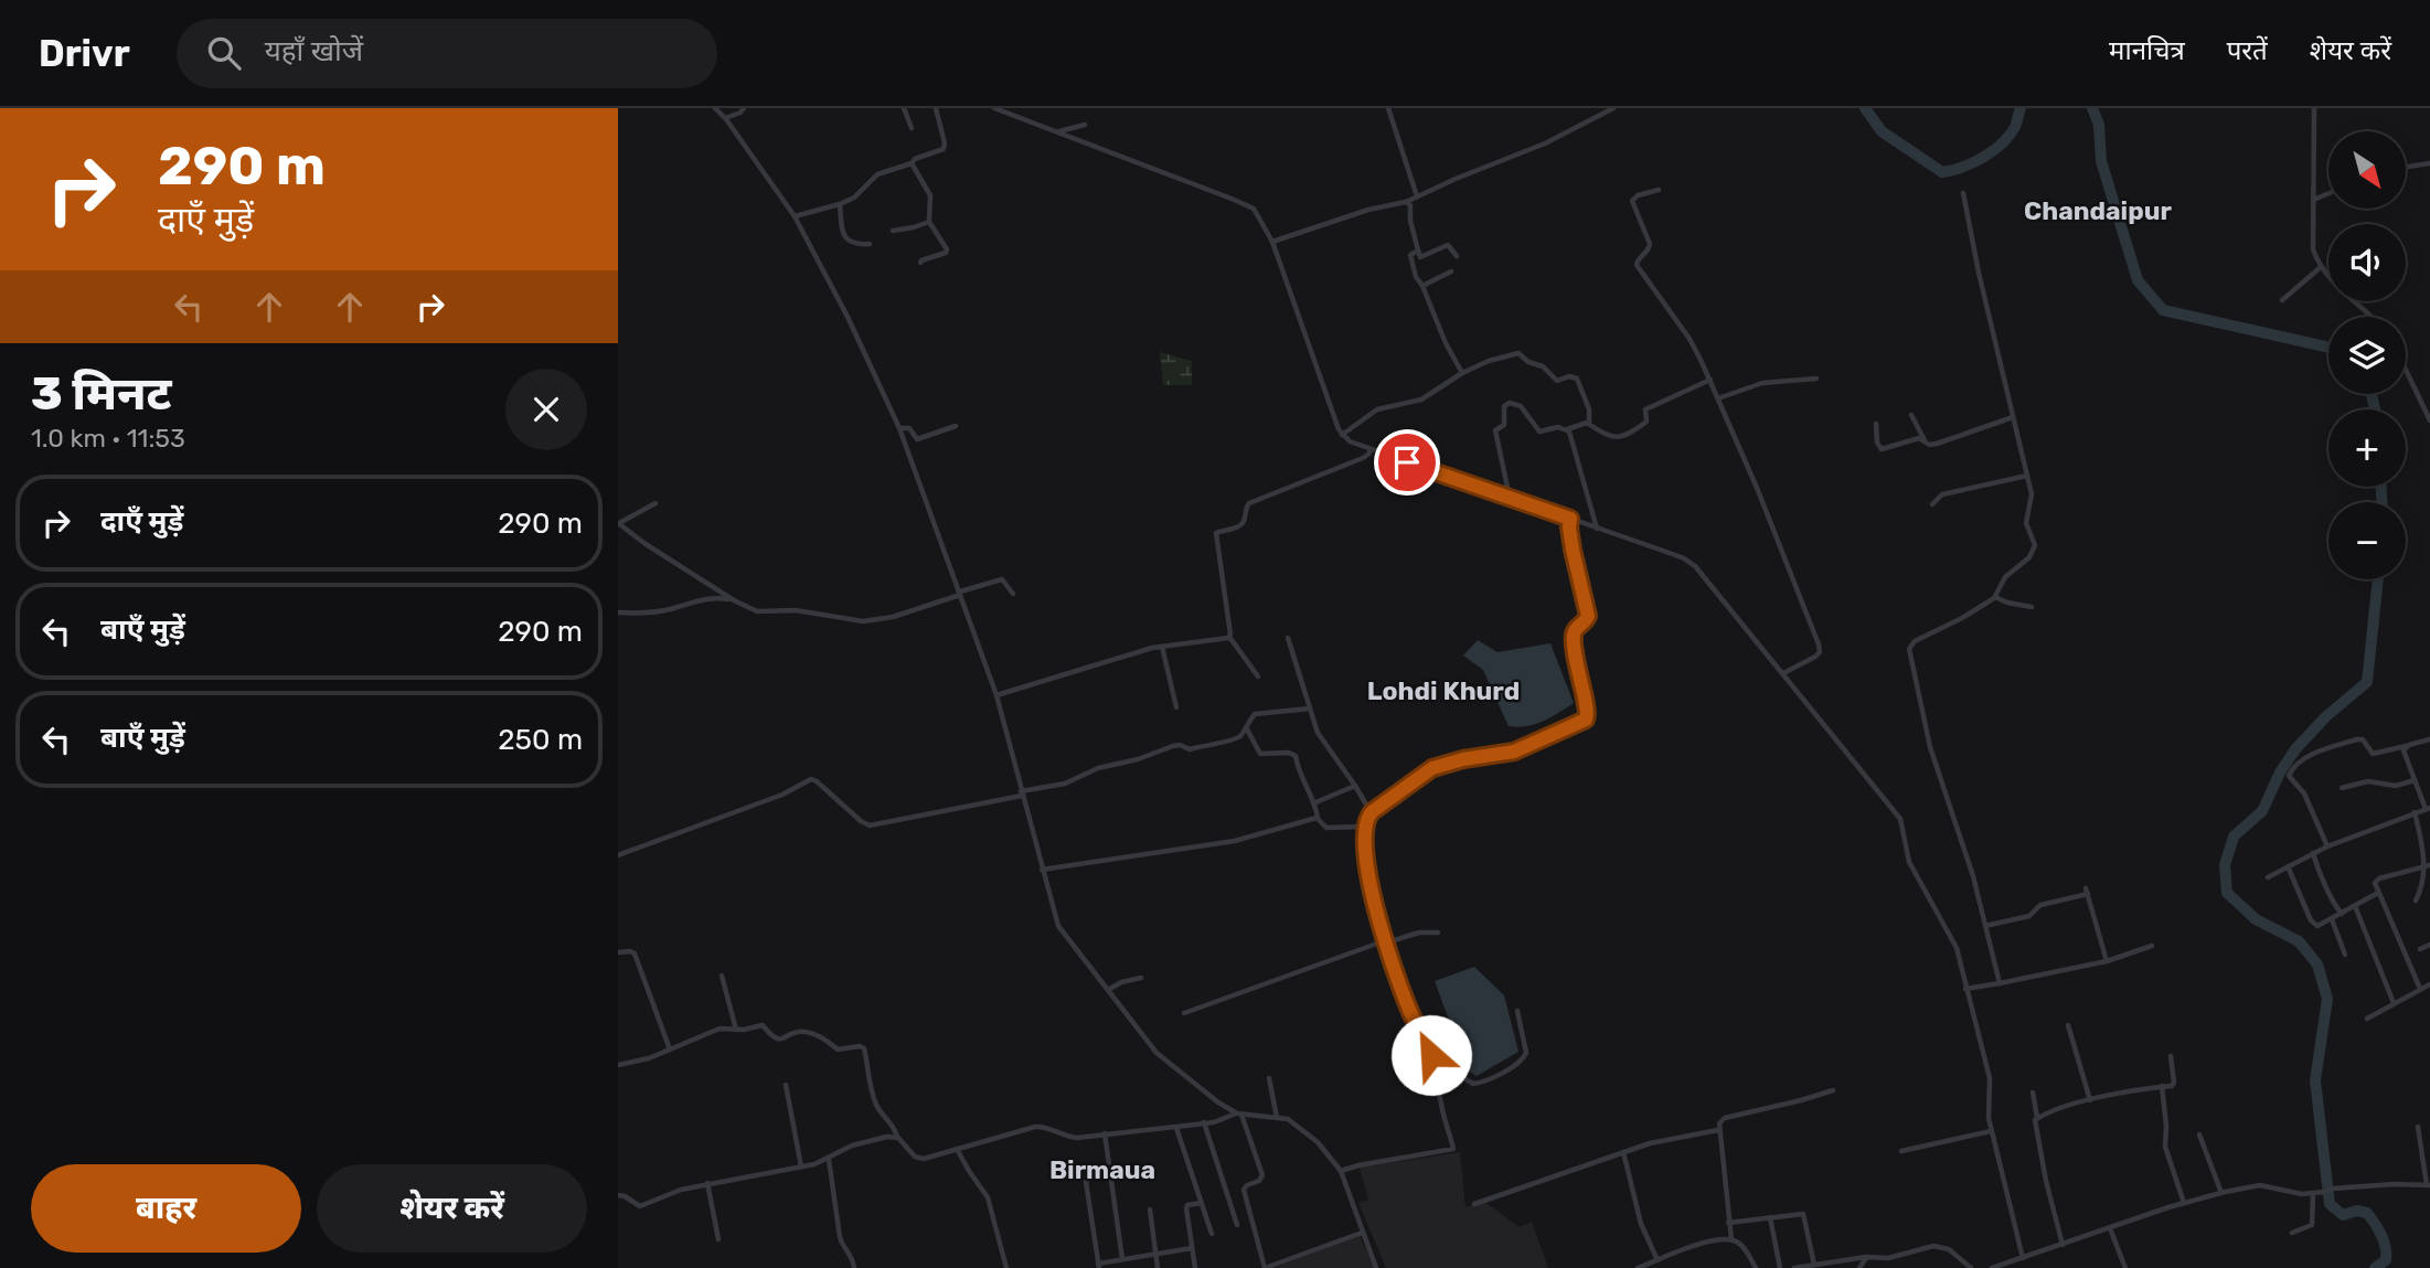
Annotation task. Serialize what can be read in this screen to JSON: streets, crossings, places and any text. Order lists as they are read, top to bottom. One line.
{"districts":["Chandaipur","Lohdi Khurd","Birmaua"],"north":"bottom right","page":{"header":"Drivr","search":"यहाँ खोजें","nav":["मानचित्र","परतें","शेयर करें"],"turn":["290 m","दाएँ मुड़ें"],"map_buttons":["+","−"],"heading":["3 मिनट","1.0 km · 11:53"],"list":[{"name":"दाएँ मुड़ें","value":"290 m"},{"name":"बाएँ मुड़ें","value":"290 m"},{"name":"बाएँ मुड़ें","value":"250 m"}],"buttons":["बाहर","शेयर करें"]}}
